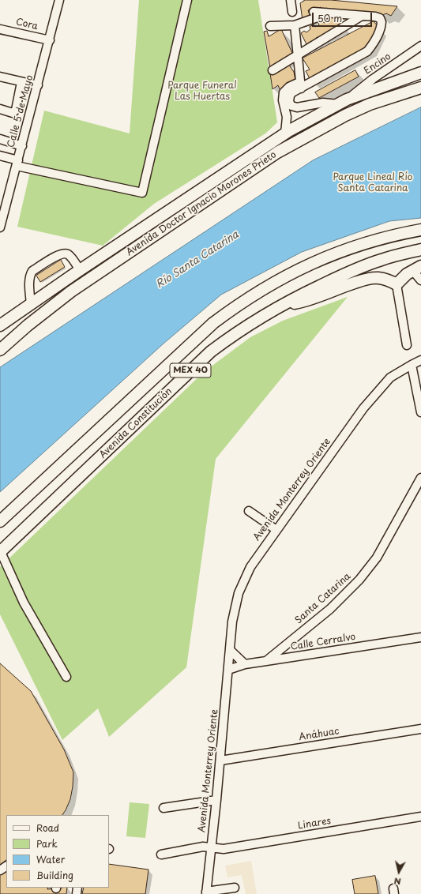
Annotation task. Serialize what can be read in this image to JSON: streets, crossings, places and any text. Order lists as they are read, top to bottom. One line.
{"streets":{"highway":["Avenida Doctor Ignacio Morones Prieto","MEX 40","Avenida Constitución"],"street":["Cora","Encino","Calle 5 de Mayo","Avenida Monterrey Oriente","Santa Catarina","Calle Cerralvo","Anáhuac","Linares"]},"crossings":[["Cora","Calle 5 de Mayo"],["Encino","Avenida Doctor Ignacio Morones Prieto"],["Avenida Monterrey Oriente","Calle Cerralvo"],["Avenida Monterrey Oriente","Anáhuac"],["Avenida Monterrey Oriente","Linares"],["Santa Catarina","Calle Cerralvo"]],"water":["Río Santa Catarina"],"parks":["Parque Funeral Las Huertas","Parque Lineal Río Santa Catarina"],"legend":["Road","Park","Water","Building"],"scale_bar":"50 m","north":"bottom"}
